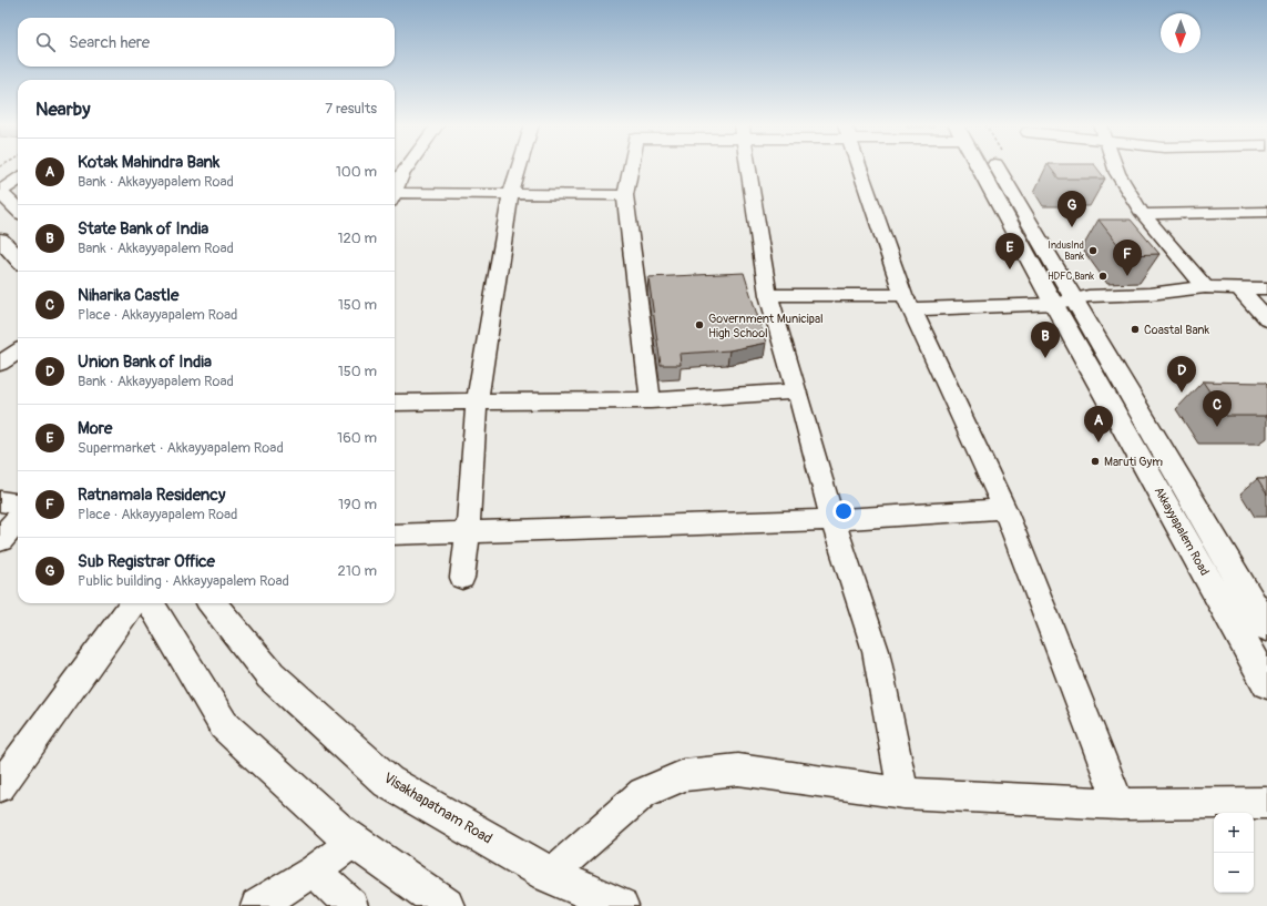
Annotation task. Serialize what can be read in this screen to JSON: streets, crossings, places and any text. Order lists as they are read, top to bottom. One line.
{"streets":{"main road":["Akkayyapalem Road","Visakhapatnam Road"]},"places":["IndusInd Bank","HDFC Bank","Government Municipal High School","Coastal Bank","Maruti Gym"],"north":"bottom","page":{"search":"Search here","heading":["Nearby","7 results"],"list":[{"mark":"A","name":"Kotak Mahindra Bank","note":"Bank · Akkayyapalem Road","value":"100 m"},{"mark":"B","name":"State Bank of India","note":"Bank · Akkayyapalem Road","value":"120 m"},{"mark":"C","name":"Niharika Castle","note":"Place · Akkayyapalem Road","value":"150 m"},{"mark":"D","name":"Union Bank of India","note":"Bank · Akkayyapalem Road","value":"150 m"},{"mark":"E","name":"More","note":"Supermarket · Akkayyapalem Road","value":"160 m"},{"mark":"F","name":"Ratnamala Residency","note":"Place · Akkayyapalem Road","value":"190 m"},{"mark":"G","name":"Sub Registrar Office","note":"Public building · Akkayyapalem Road","value":"210 m"}],"pins":["G","E","F","B","D","C","A"],"map_buttons":["+","−"]}}
